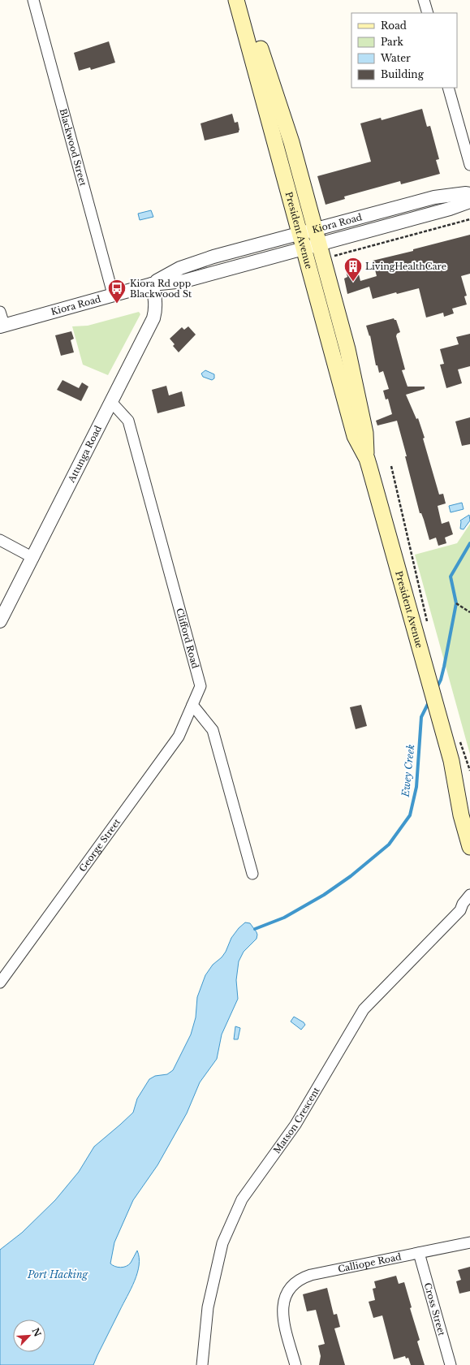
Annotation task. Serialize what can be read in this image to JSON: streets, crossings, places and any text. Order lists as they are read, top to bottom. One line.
{"streets":{"main road":["President Avenue"],"street":["Blackwood Street","Kiora Road","Attunga Road","Clifford Road","George Street","Matson Crescent","Calliope Road","Cross Street"]},"crossings":[["Blackwood Street","Kiora Road"],["Kiora Road","President Avenue"],["Kiora Road","Attunga Road"],["Attunga Road","Clifford Road"],["Clifford Road","George Street"],["Calliope Road","Cross Street"]],"water":["Ewey Creek","Port Hacking"],"places":{"building":["LivingHealthCare"],"bus stop":["Kiora Rd opp Blackwood St"]},"legend":["Road","Park","Water","Building"],"north":"top right"}
